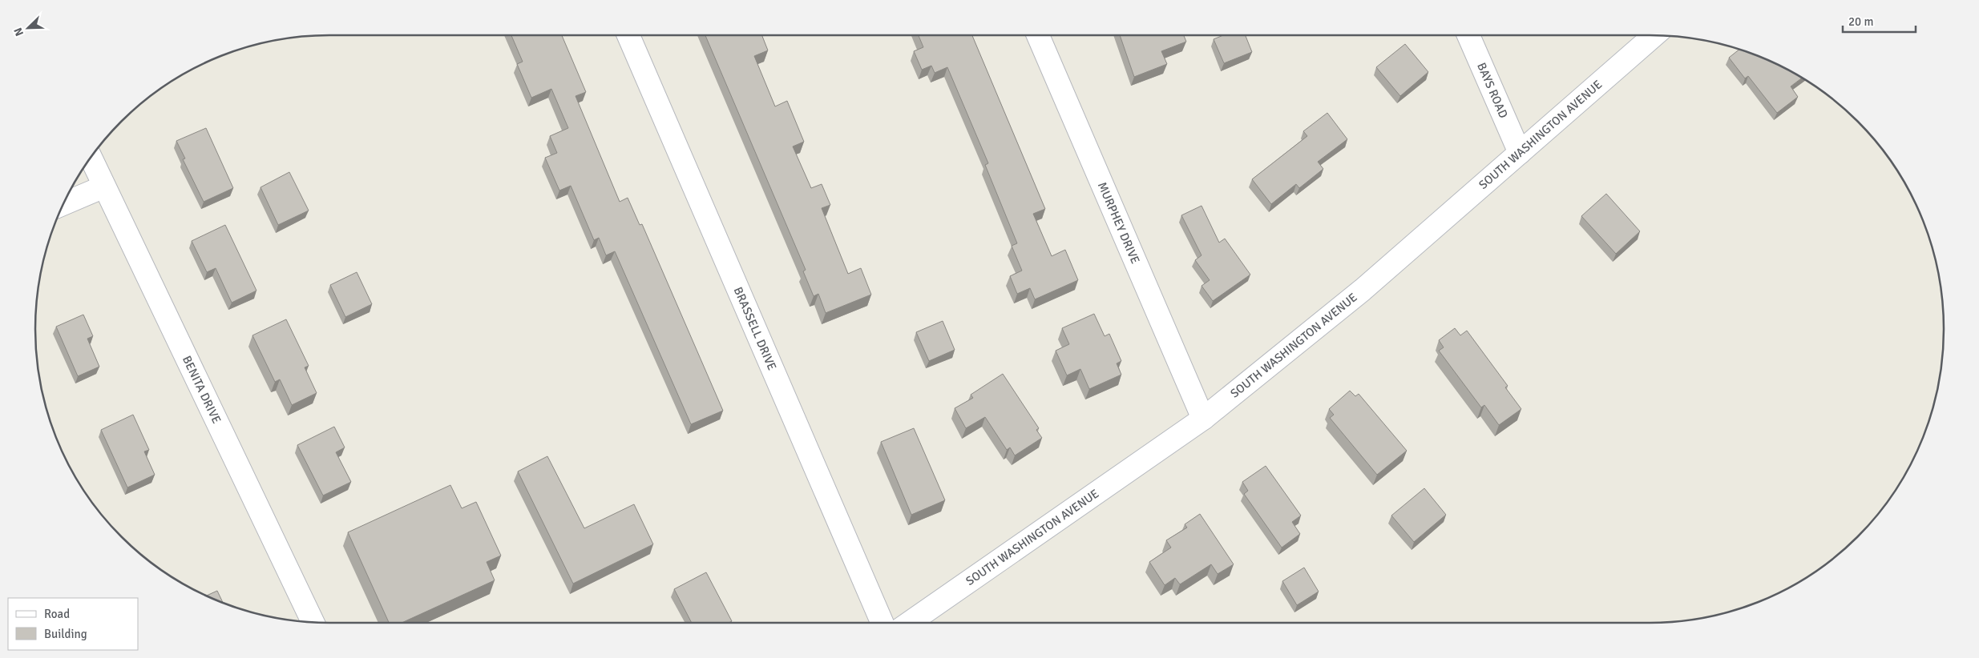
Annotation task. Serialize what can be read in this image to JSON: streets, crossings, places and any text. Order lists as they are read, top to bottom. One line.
{"streets":{"street":["BAYS ROAD","SOUTH WASHINGTON AVENUE","MURPHEY DRIVE","BRASSELL DRIVE","BENITA DRIVE"]},"crossings":[["BAYS ROAD","SOUTH WASHINGTON AVENUE"],["SOUTH WASHINGTON AVENUE","MURPHEY DRIVE"]],"legend":["Road","Building"],"scale_bar":"20 m","north":"bottom left"}
